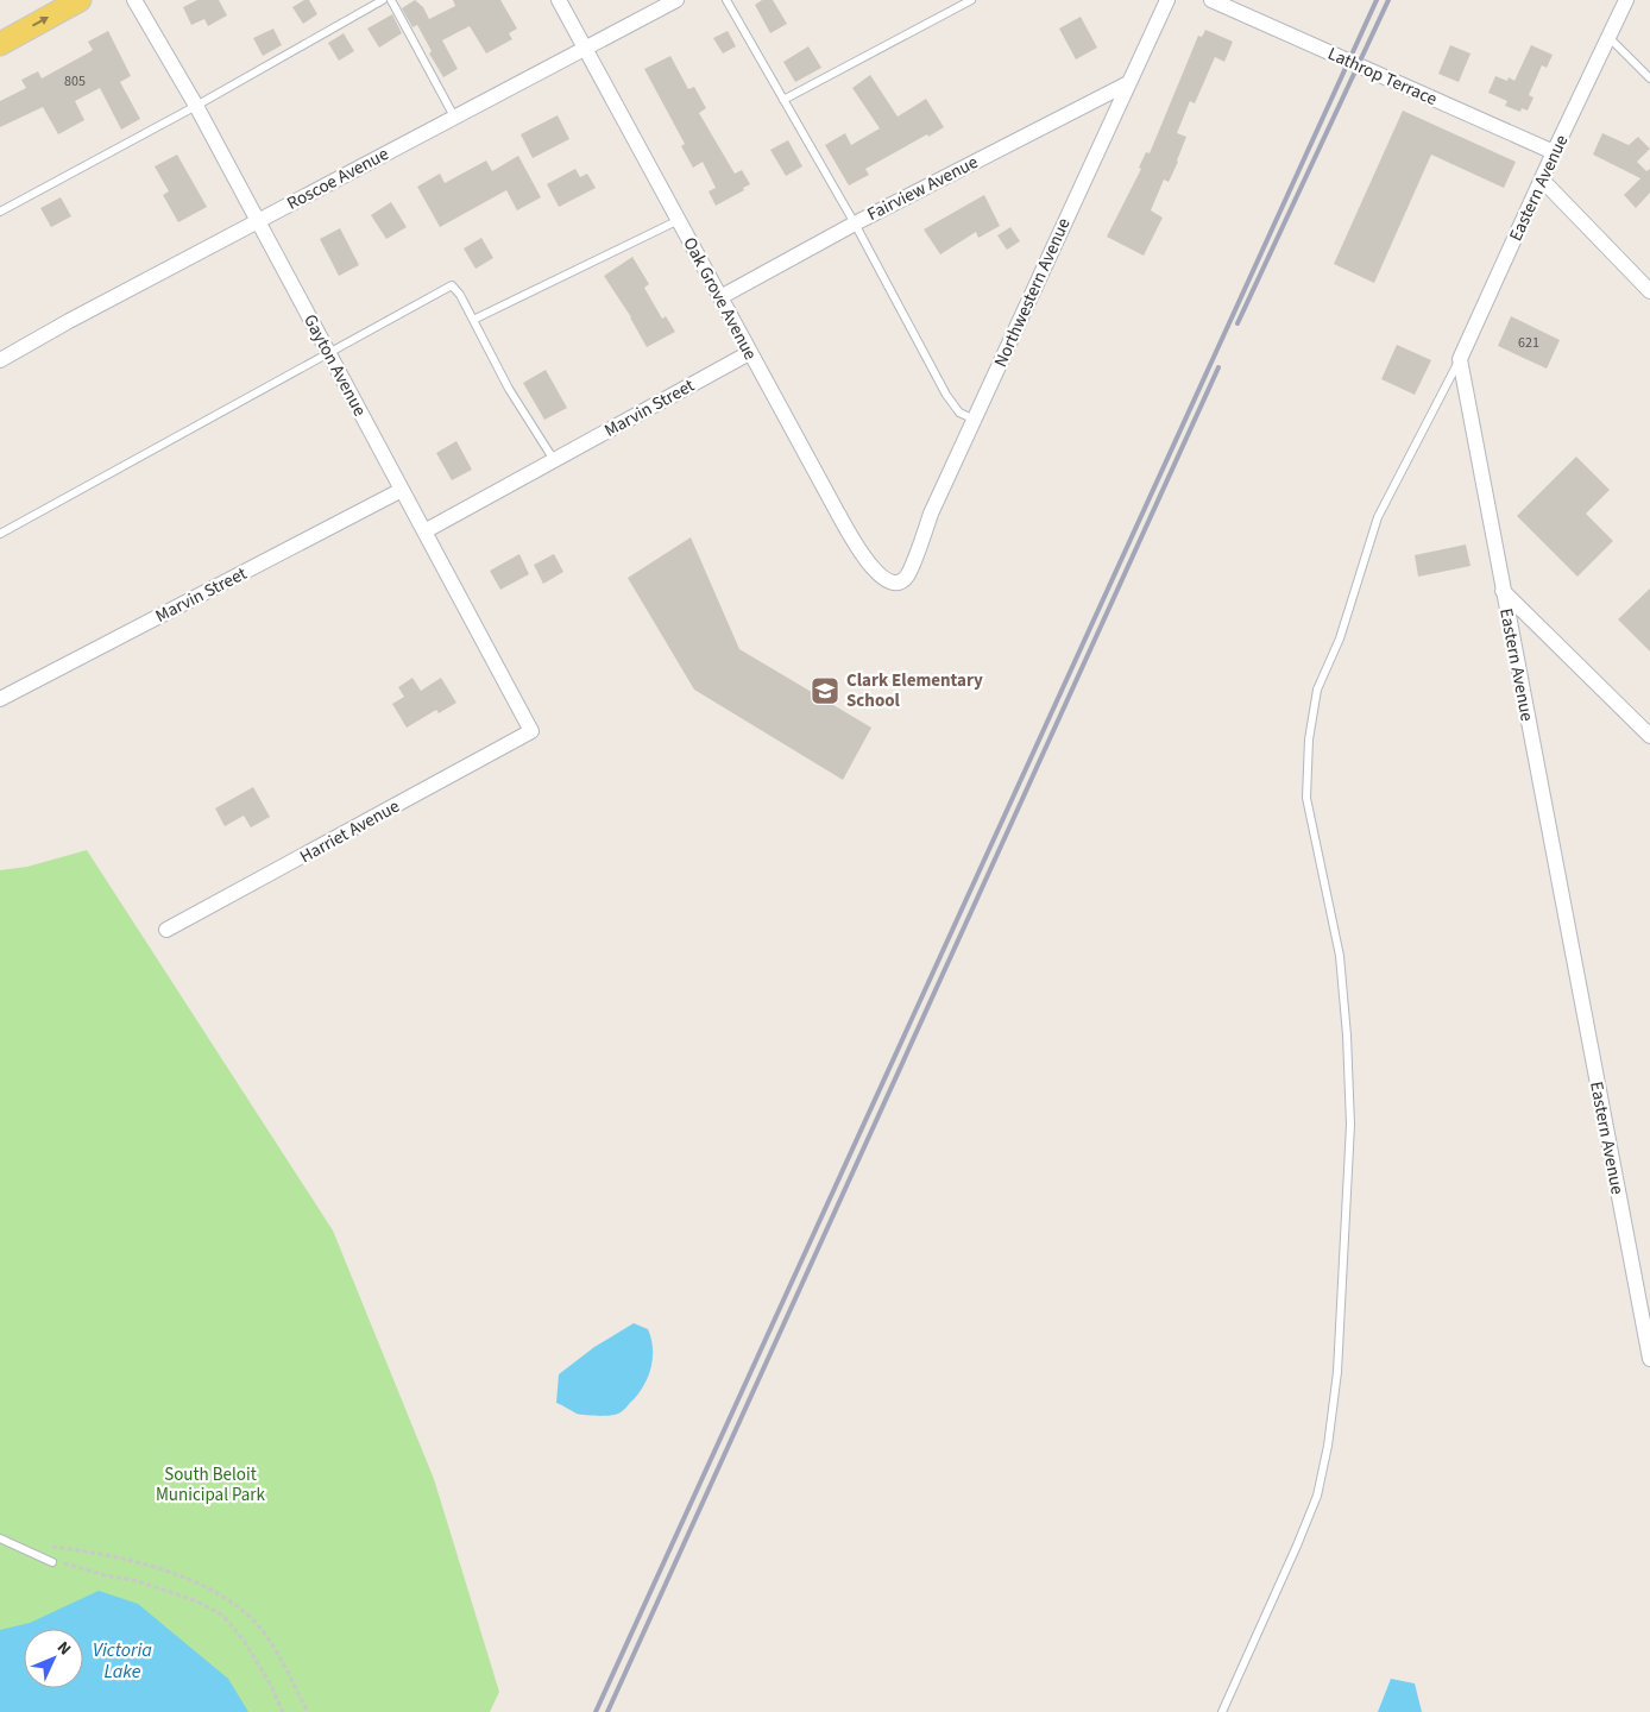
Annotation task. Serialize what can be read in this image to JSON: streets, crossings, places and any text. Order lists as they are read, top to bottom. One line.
{"streets":{"street":["Lathrop Terrace","Roscoe Avenue","Fairview Avenue","Eastern Avenue","Northwestern Avenue","Oak Grove Avenue","Gayton Avenue","Marvin Street","Harriet Avenue"]},"crossings":[["Lathrop Terrace","Eastern Avenue"],["Roscoe Avenue","Oak Grove Avenue"],["Roscoe Avenue","Gayton Avenue"],["Fairview Avenue","Northwestern Avenue"],["Fairview Avenue","Oak Grove Avenue"],["Northwestern Avenue","Oak Grove Avenue"],["Oak Grove Avenue","Marvin Street"],["Gayton Avenue","Marvin Street"],["Gayton Avenue","Harriet Avenue"]],"water":["Victoria Lake"],"parks":["South Beloit Municipal Park"],"places":{"school or university":["Clark Elementary School"]},"house_numbers":["805","621"],"north":"top right"}
